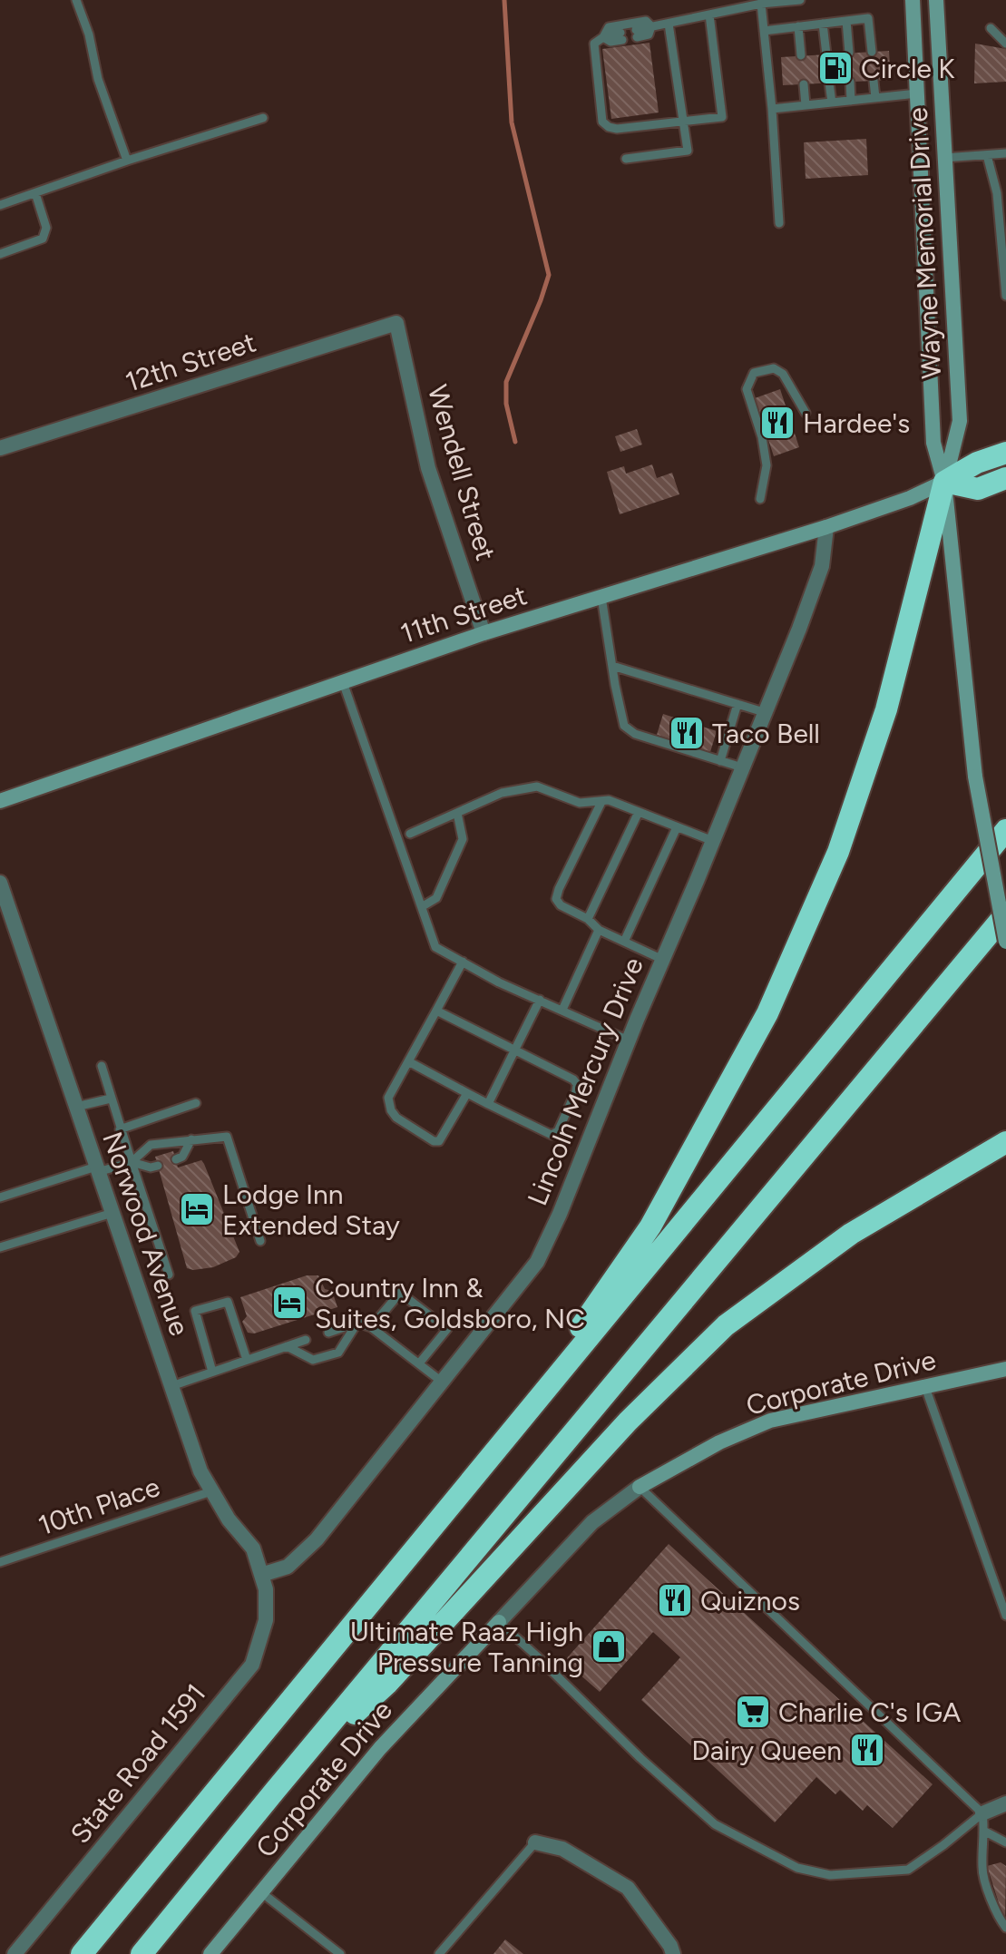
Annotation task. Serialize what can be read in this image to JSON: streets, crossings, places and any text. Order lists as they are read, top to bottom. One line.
{"streets":{"street":["Wayne Memorial Drive","12th Street","Wendell Street","11th Street","Lincoln Mercury Drive","Norwood Avenue","Corporate Drive","State Road 1591"],"lane":["10th Place"]},"crossings":[["Wayne Memorial Drive","11th Street"],["12th Street","Wendell Street"],["Wendell Street","11th Street"],["11th Street","Lincoln Mercury Drive"],["Lincoln Mercury Drive","Norwood Avenue"],["Lincoln Mercury Drive","State Road 1591"],["Norwood Avenue","10th Place"],["Norwood Avenue","State Road 1591"]],"places":{"fuel station":["Circle K"],"restaurant":["Hardee's","Taco Bell","Quiznos","Dairy Queen"],"hotel":["Lodge Inn Extended Stay","Country Inn & Suites, Goldsboro, NC"],"shop":["Ultimate Raaz High Pressure Tanning"],"supermarket":["Charlie C's IGA"]}}
